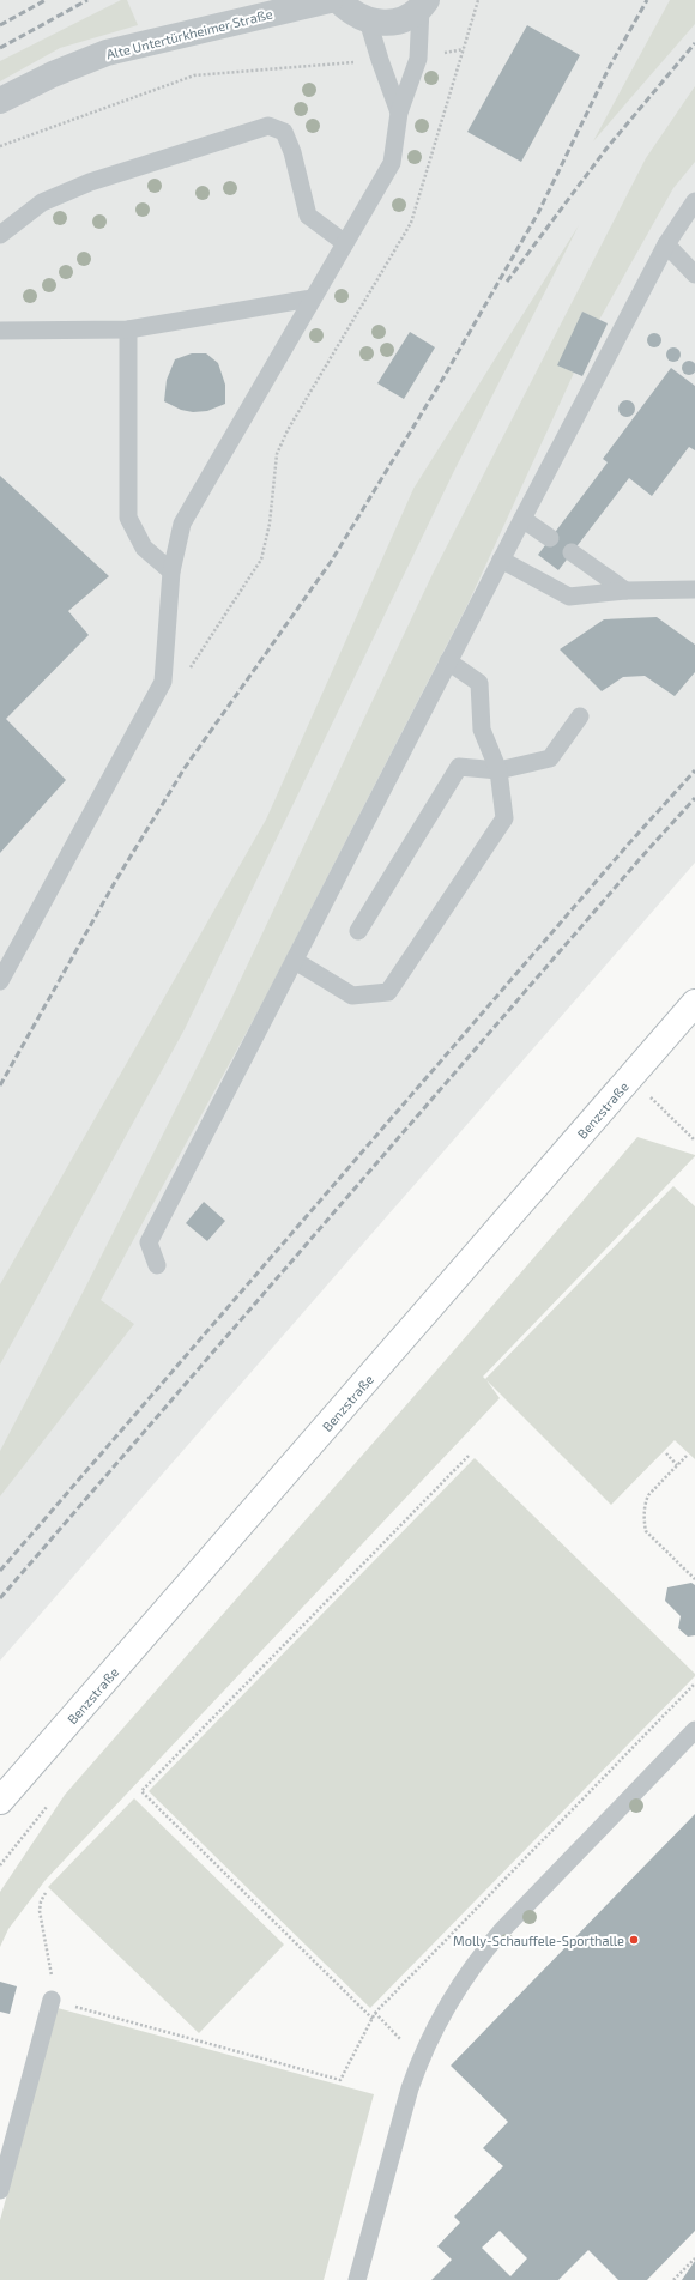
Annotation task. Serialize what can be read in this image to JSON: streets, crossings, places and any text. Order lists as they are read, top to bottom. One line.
{"streets":{"main road":["Benzstraße"],"street":["Alte Untertürkheimer Straße"]},"places":["Molly-Schauffele-Sporthalle"]}
